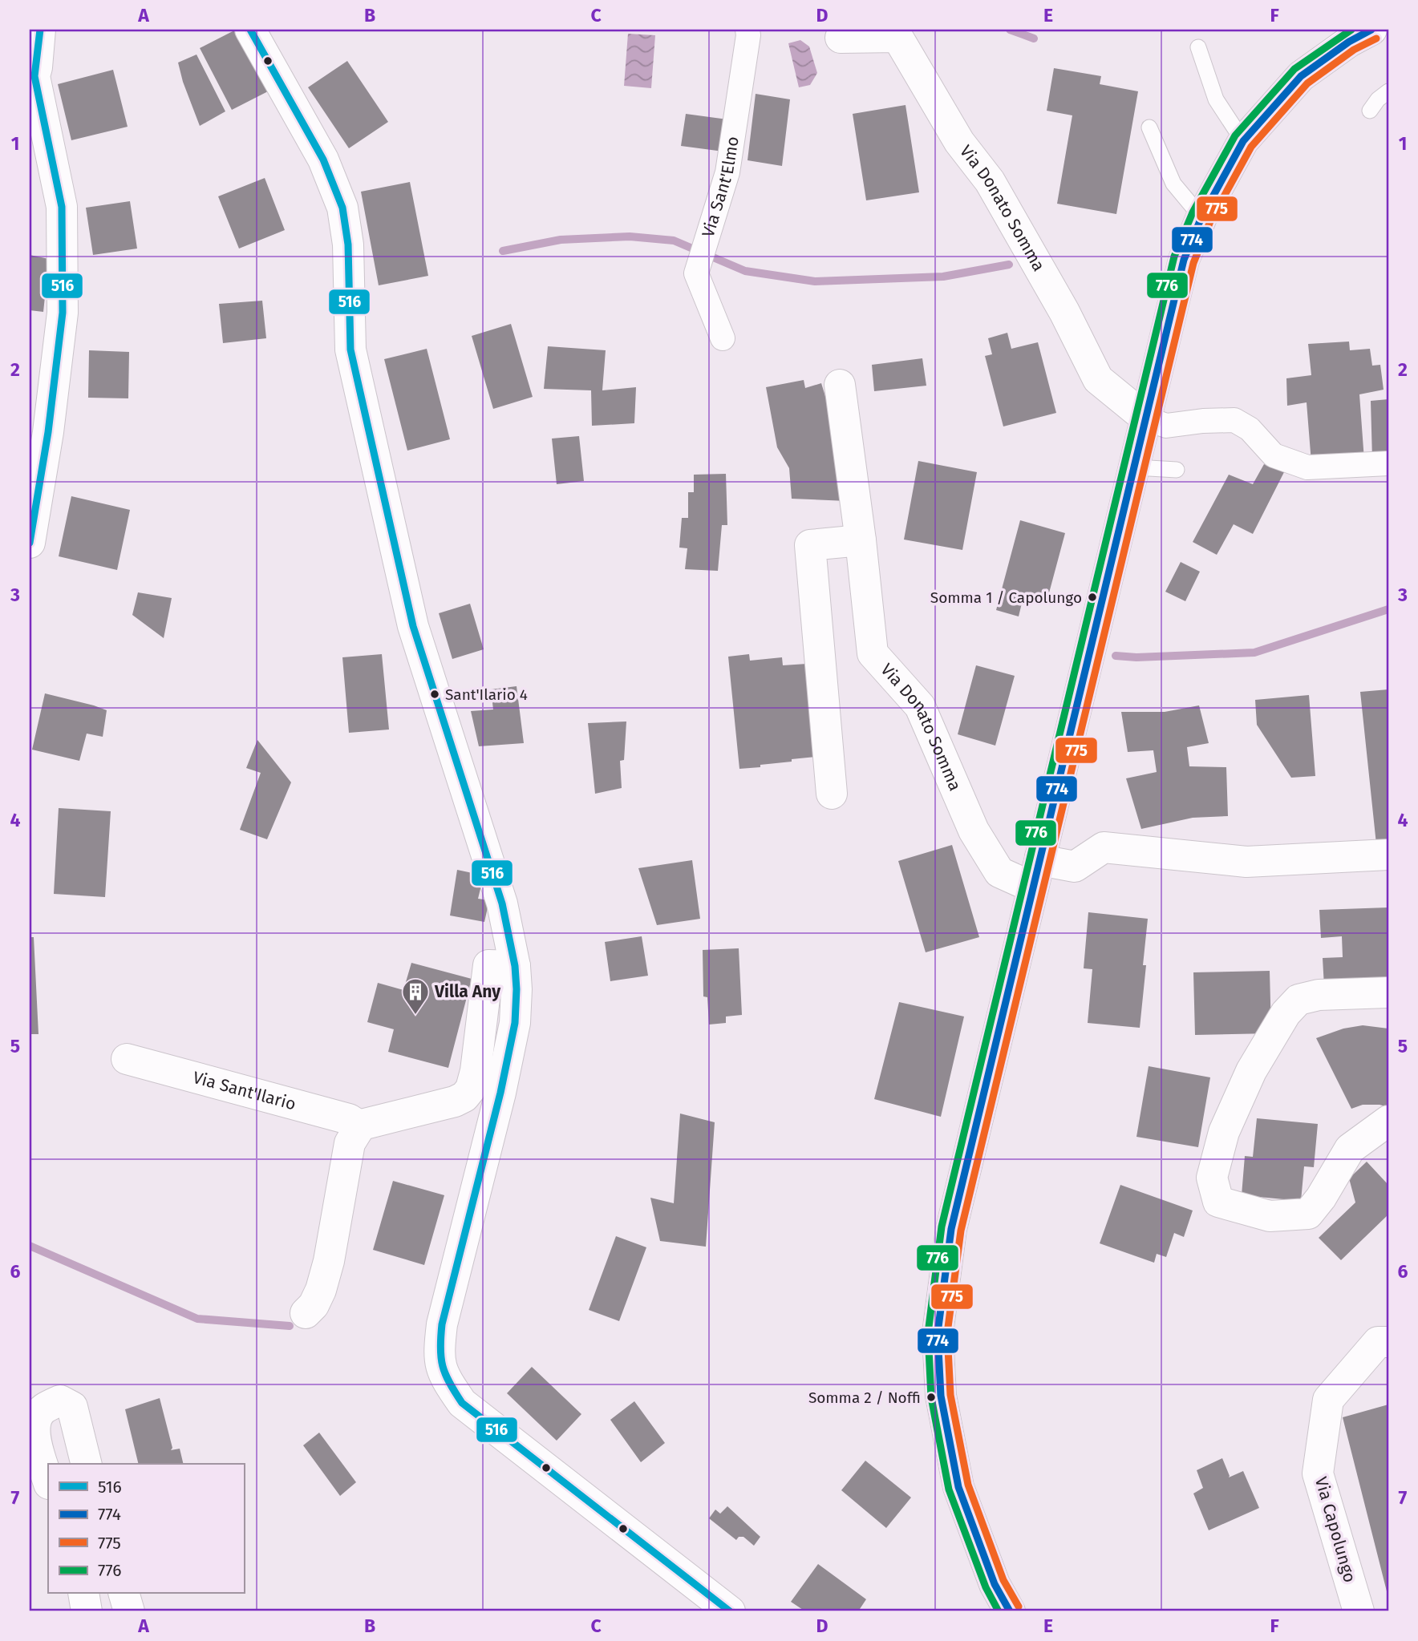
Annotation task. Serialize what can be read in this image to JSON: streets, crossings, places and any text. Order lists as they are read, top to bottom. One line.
{"streets":{"street":["Via Sant'Elmo","Via Donato Somma","Via Sant'Ilario","Via Capolungo"]},"places":{"other":["Somma 1 / Capolungo","Sant'Ilario 4","Somma 2 / Noffi"],"building":["Villa Any"]},"lines":["transit line 516","transit line 774","transit line 776","transit line 775"],"legend":["516","774","775","776"],"grid":{"columns":["A","B","C","D","E","F"],"rows":["1","2","3","4","5","6","7"]}}
